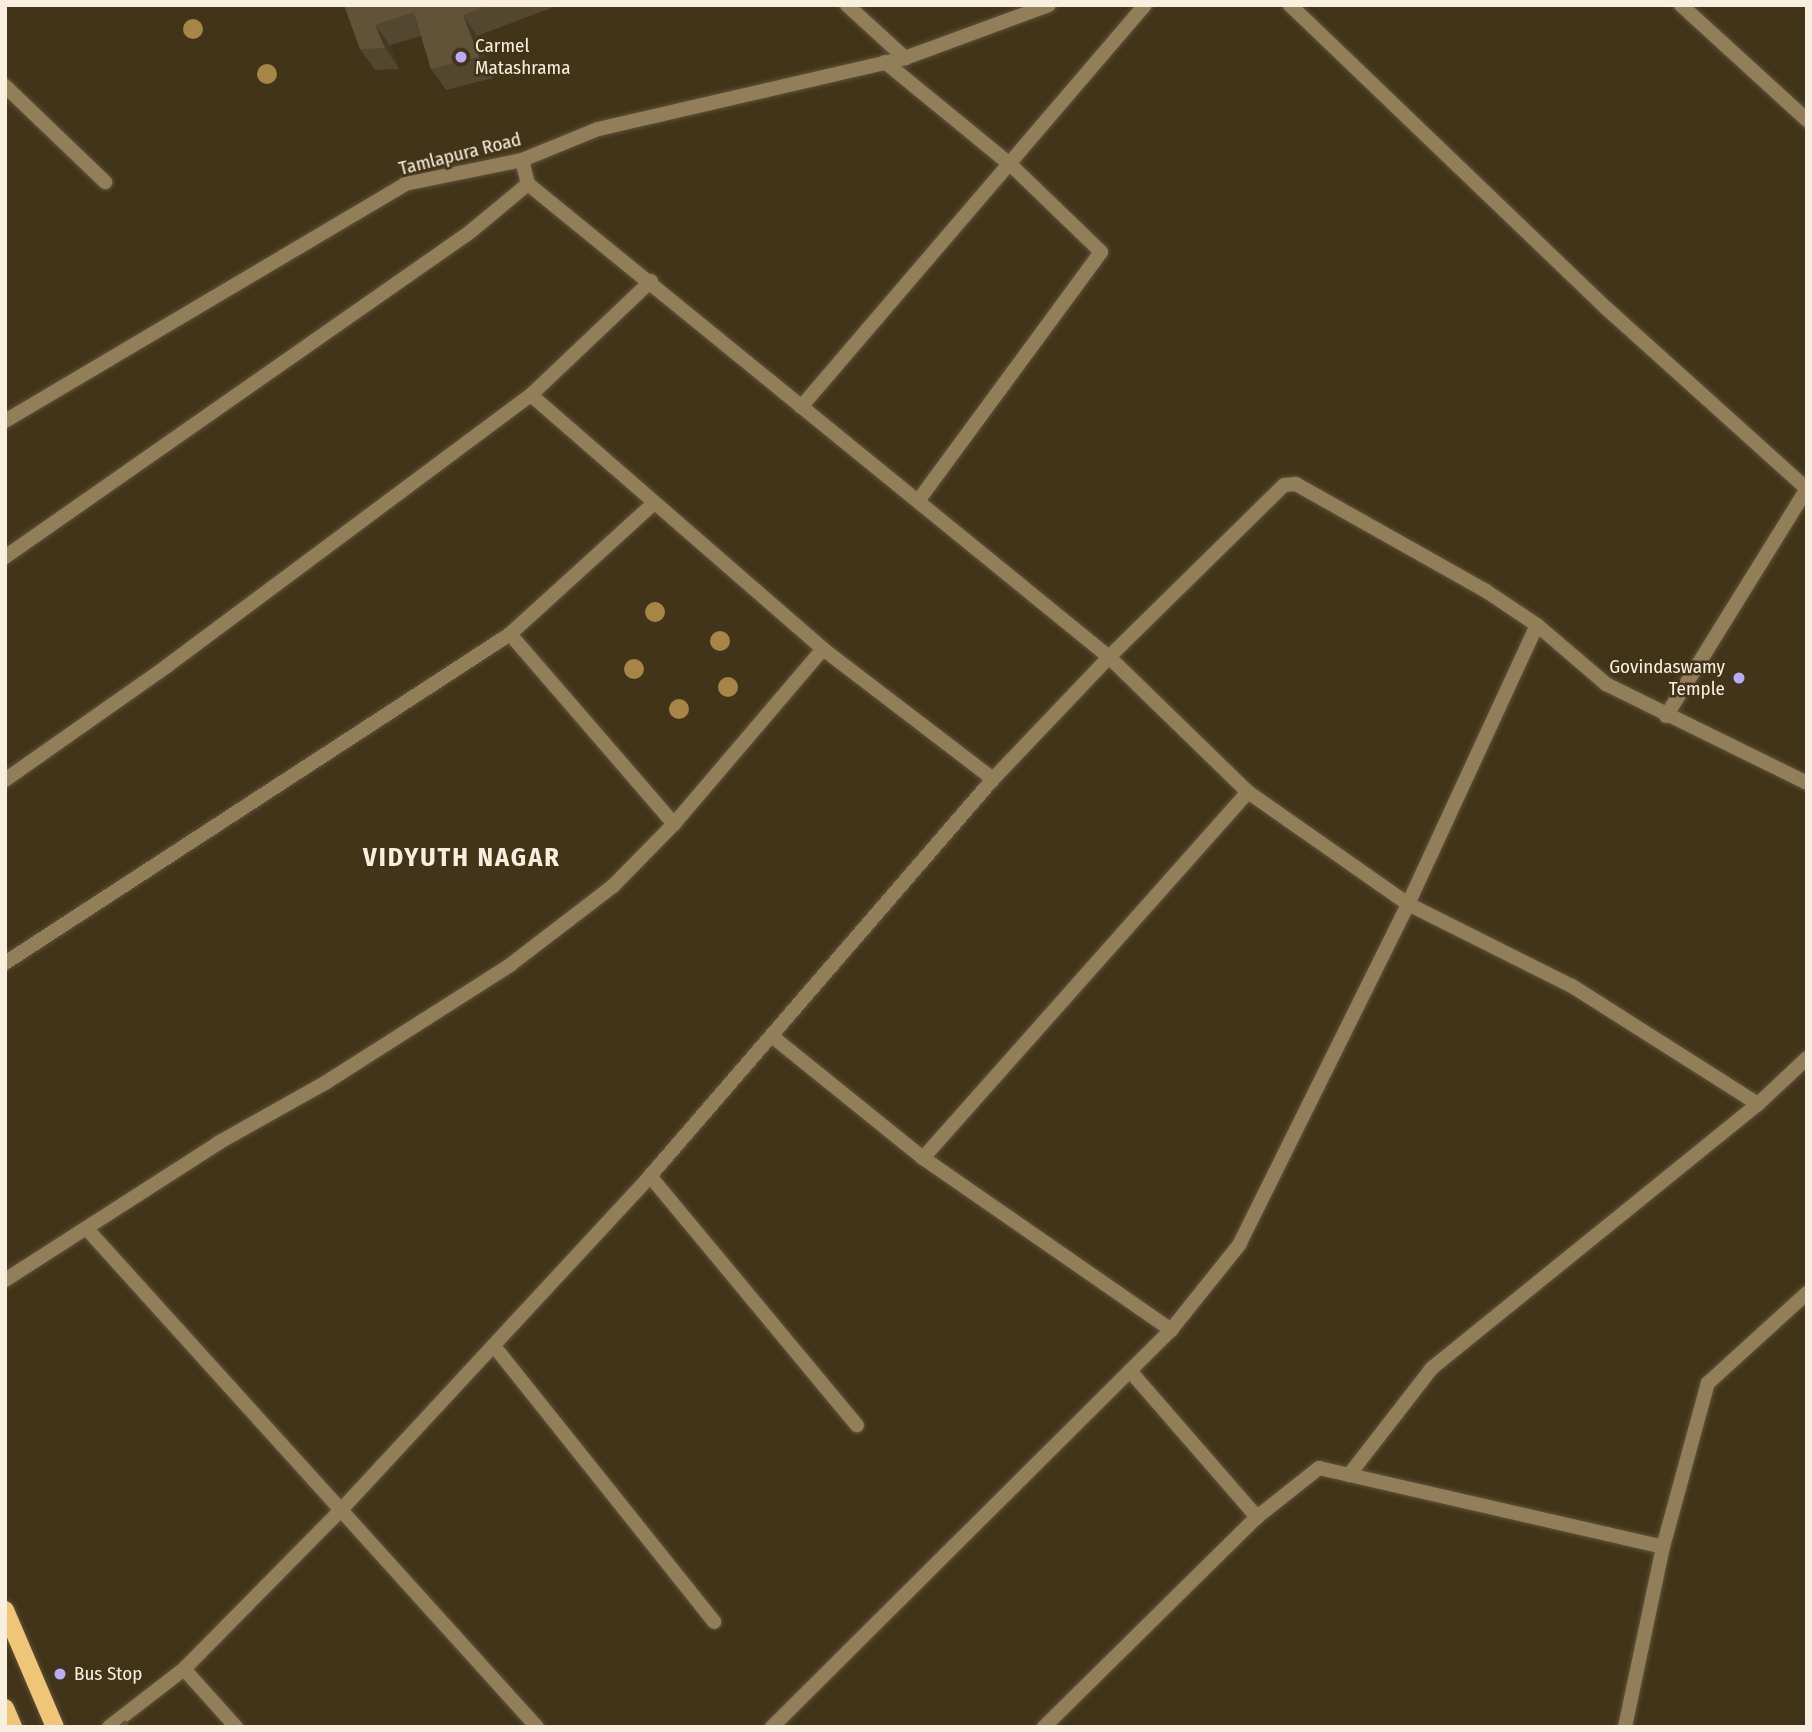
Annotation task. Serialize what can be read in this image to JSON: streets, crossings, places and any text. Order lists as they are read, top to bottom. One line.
{"streets":{"street":["Tamlapura Road"]},"districts":["VIDYUTH NAGAR"],"places":["Carmel Matashrama","Govindaswamy Temple","Bus Stop"]}
